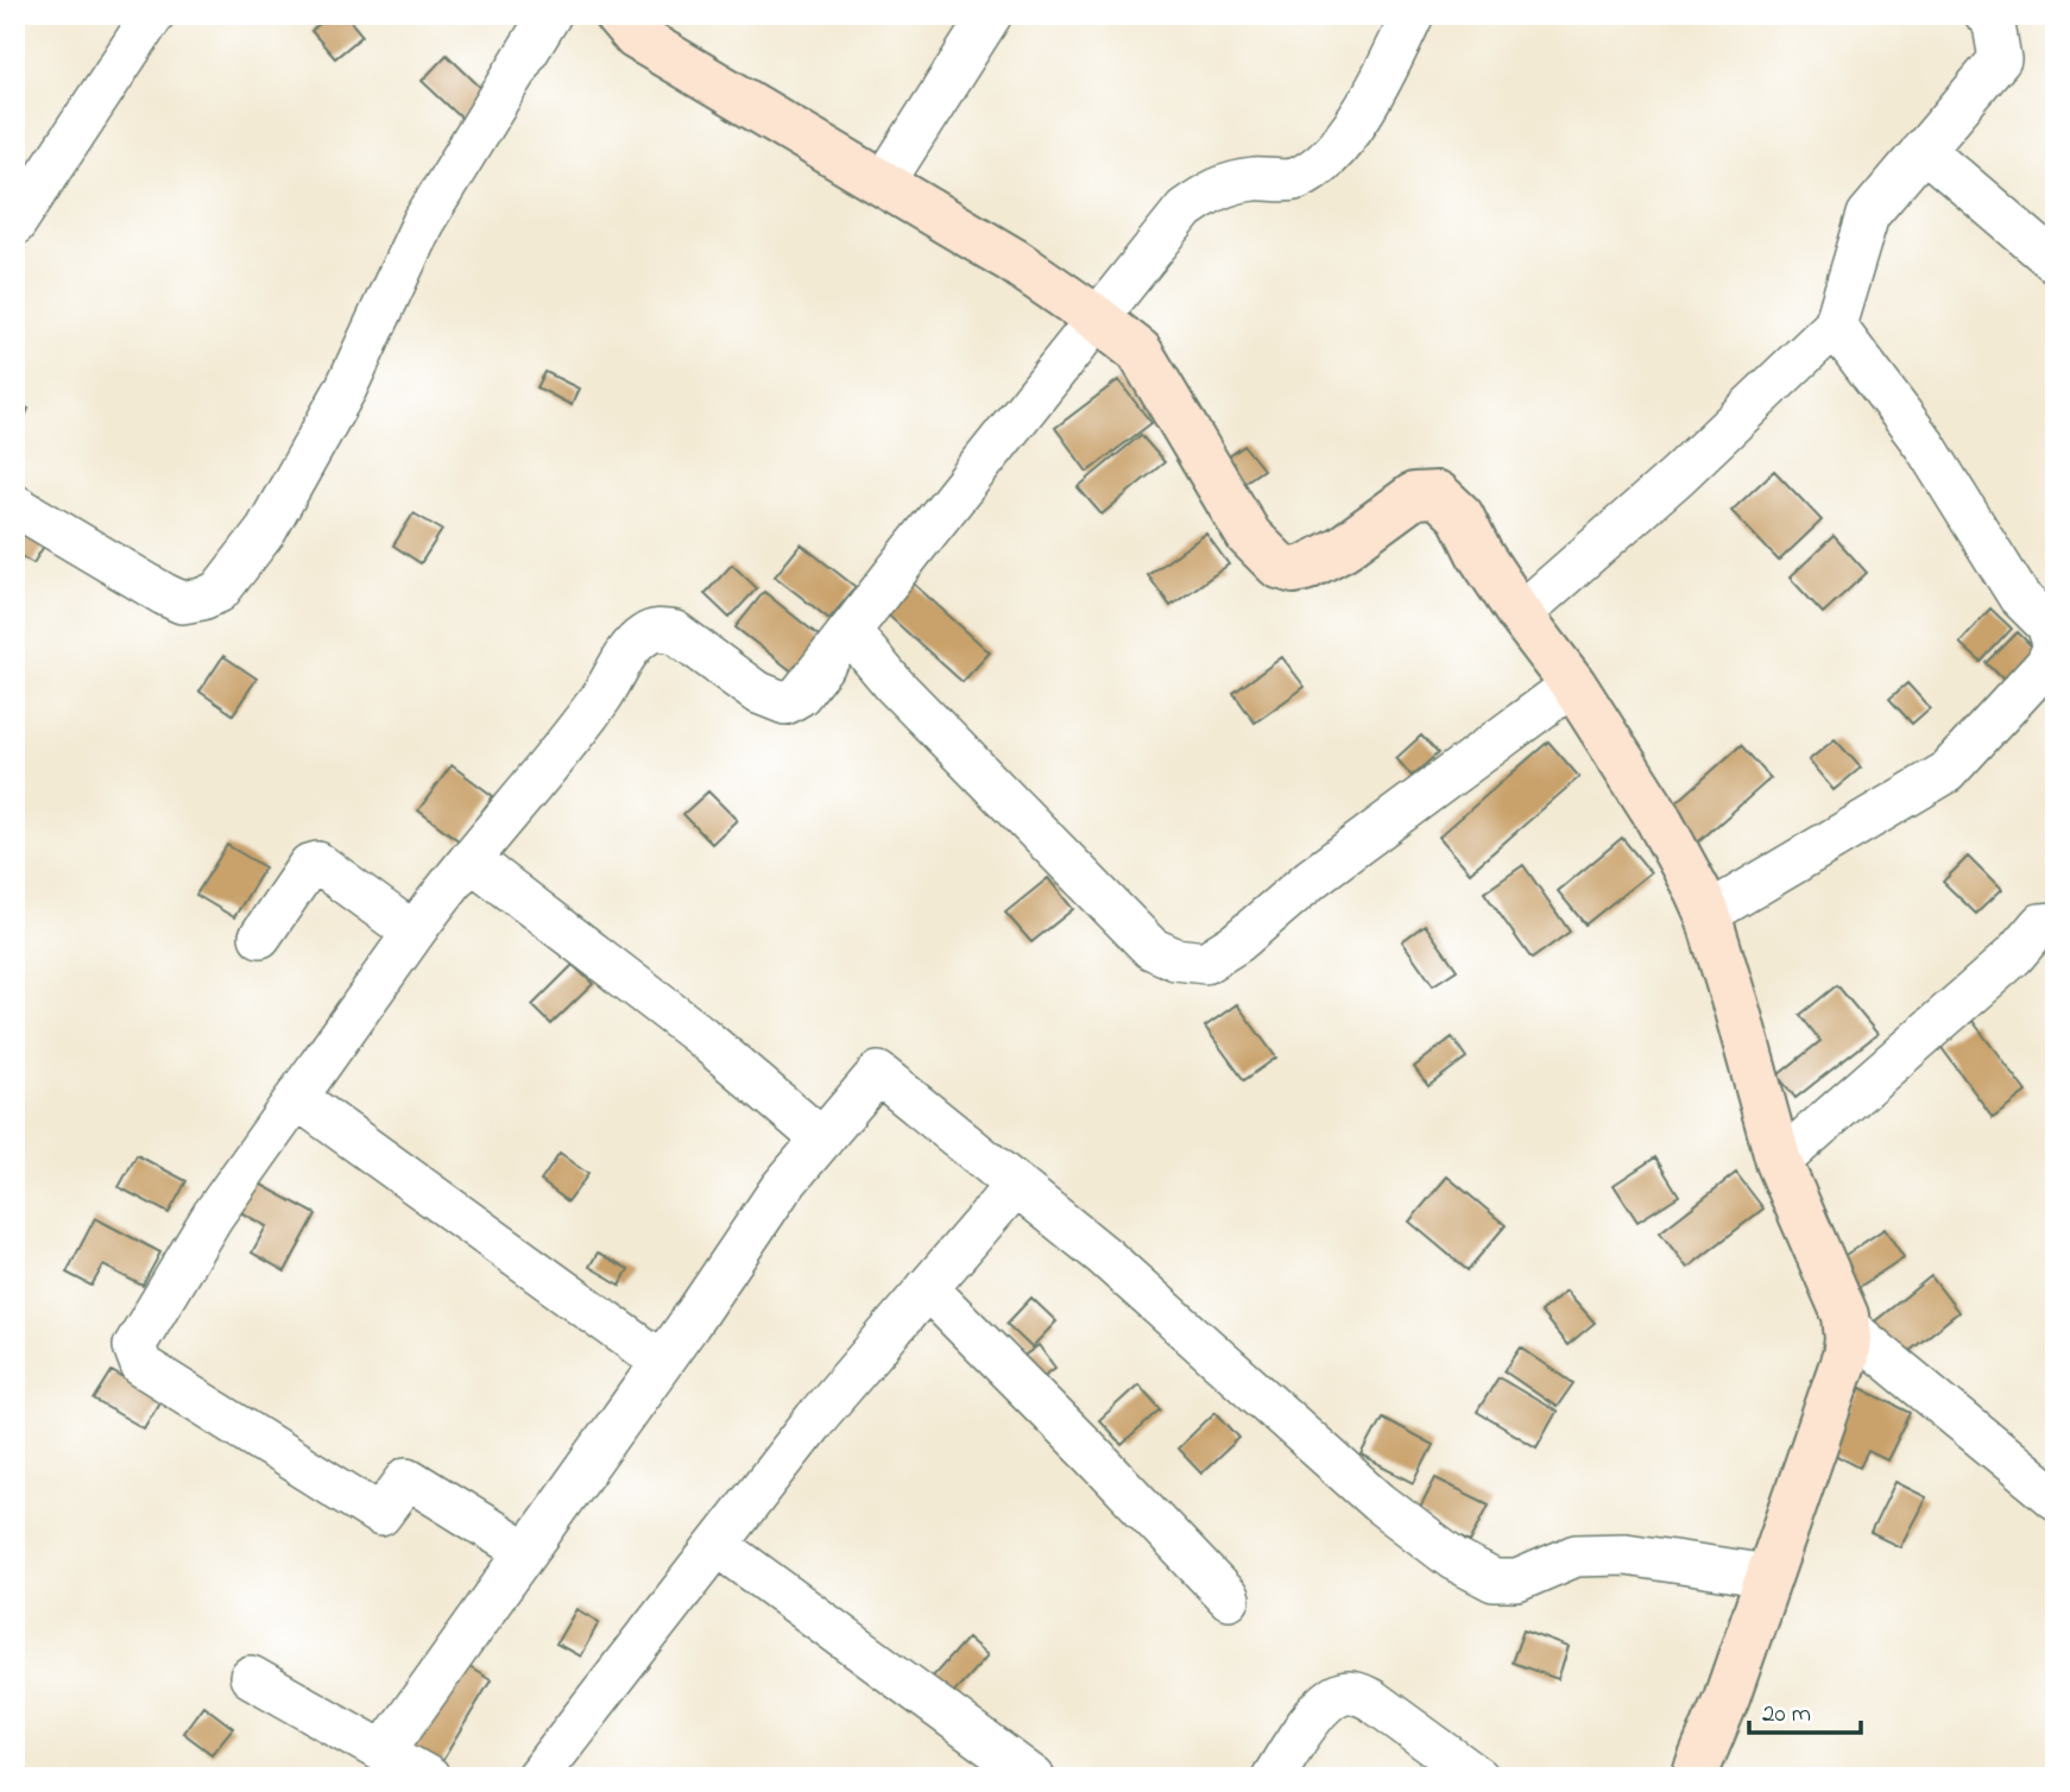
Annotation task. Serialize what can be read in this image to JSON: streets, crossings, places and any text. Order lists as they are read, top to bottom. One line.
{"scale_bar":"20 m"}
